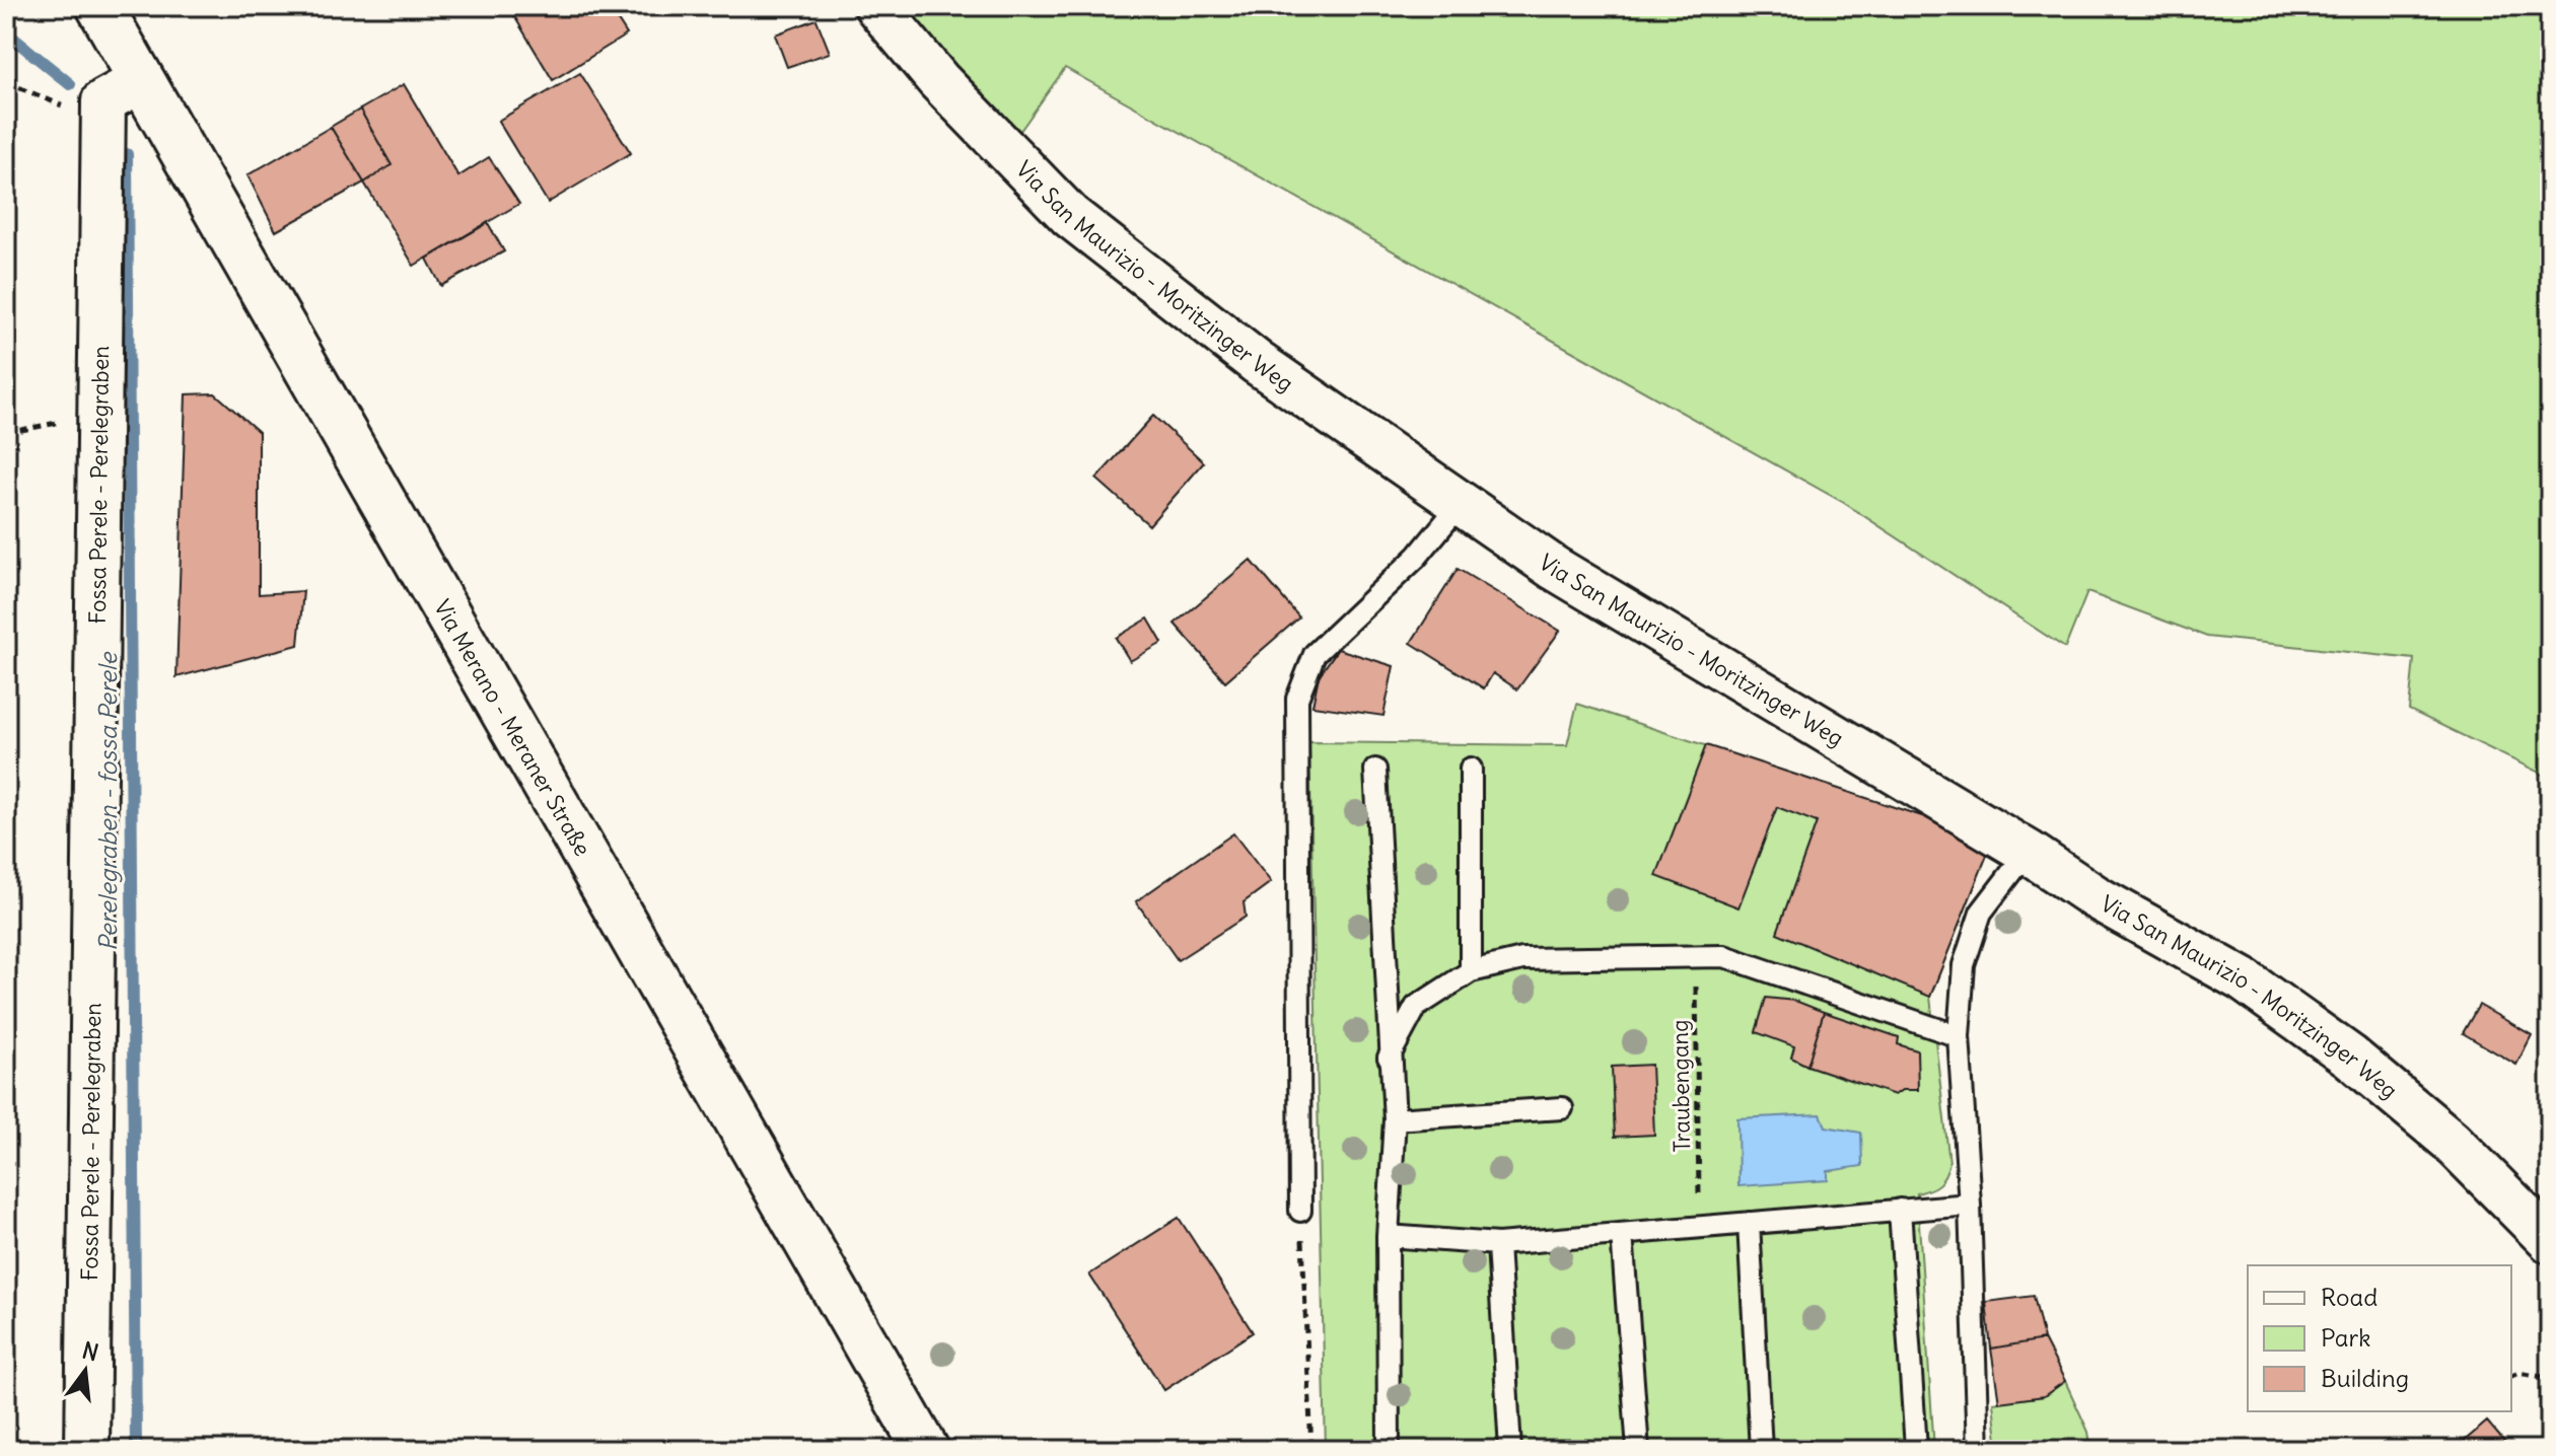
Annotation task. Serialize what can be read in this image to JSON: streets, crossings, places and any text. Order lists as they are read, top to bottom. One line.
{"streets":{"main road":["Via Merano - Meraner Straße"],"street":["Via San Maurizio - Moritzinger Weg","Fossa Perele - Perelegraben"],"path":["Traubengang"]},"water":["Perelegraben - fossa Perele"],"legend":["Road","Park","Building"],"north":"top"}
